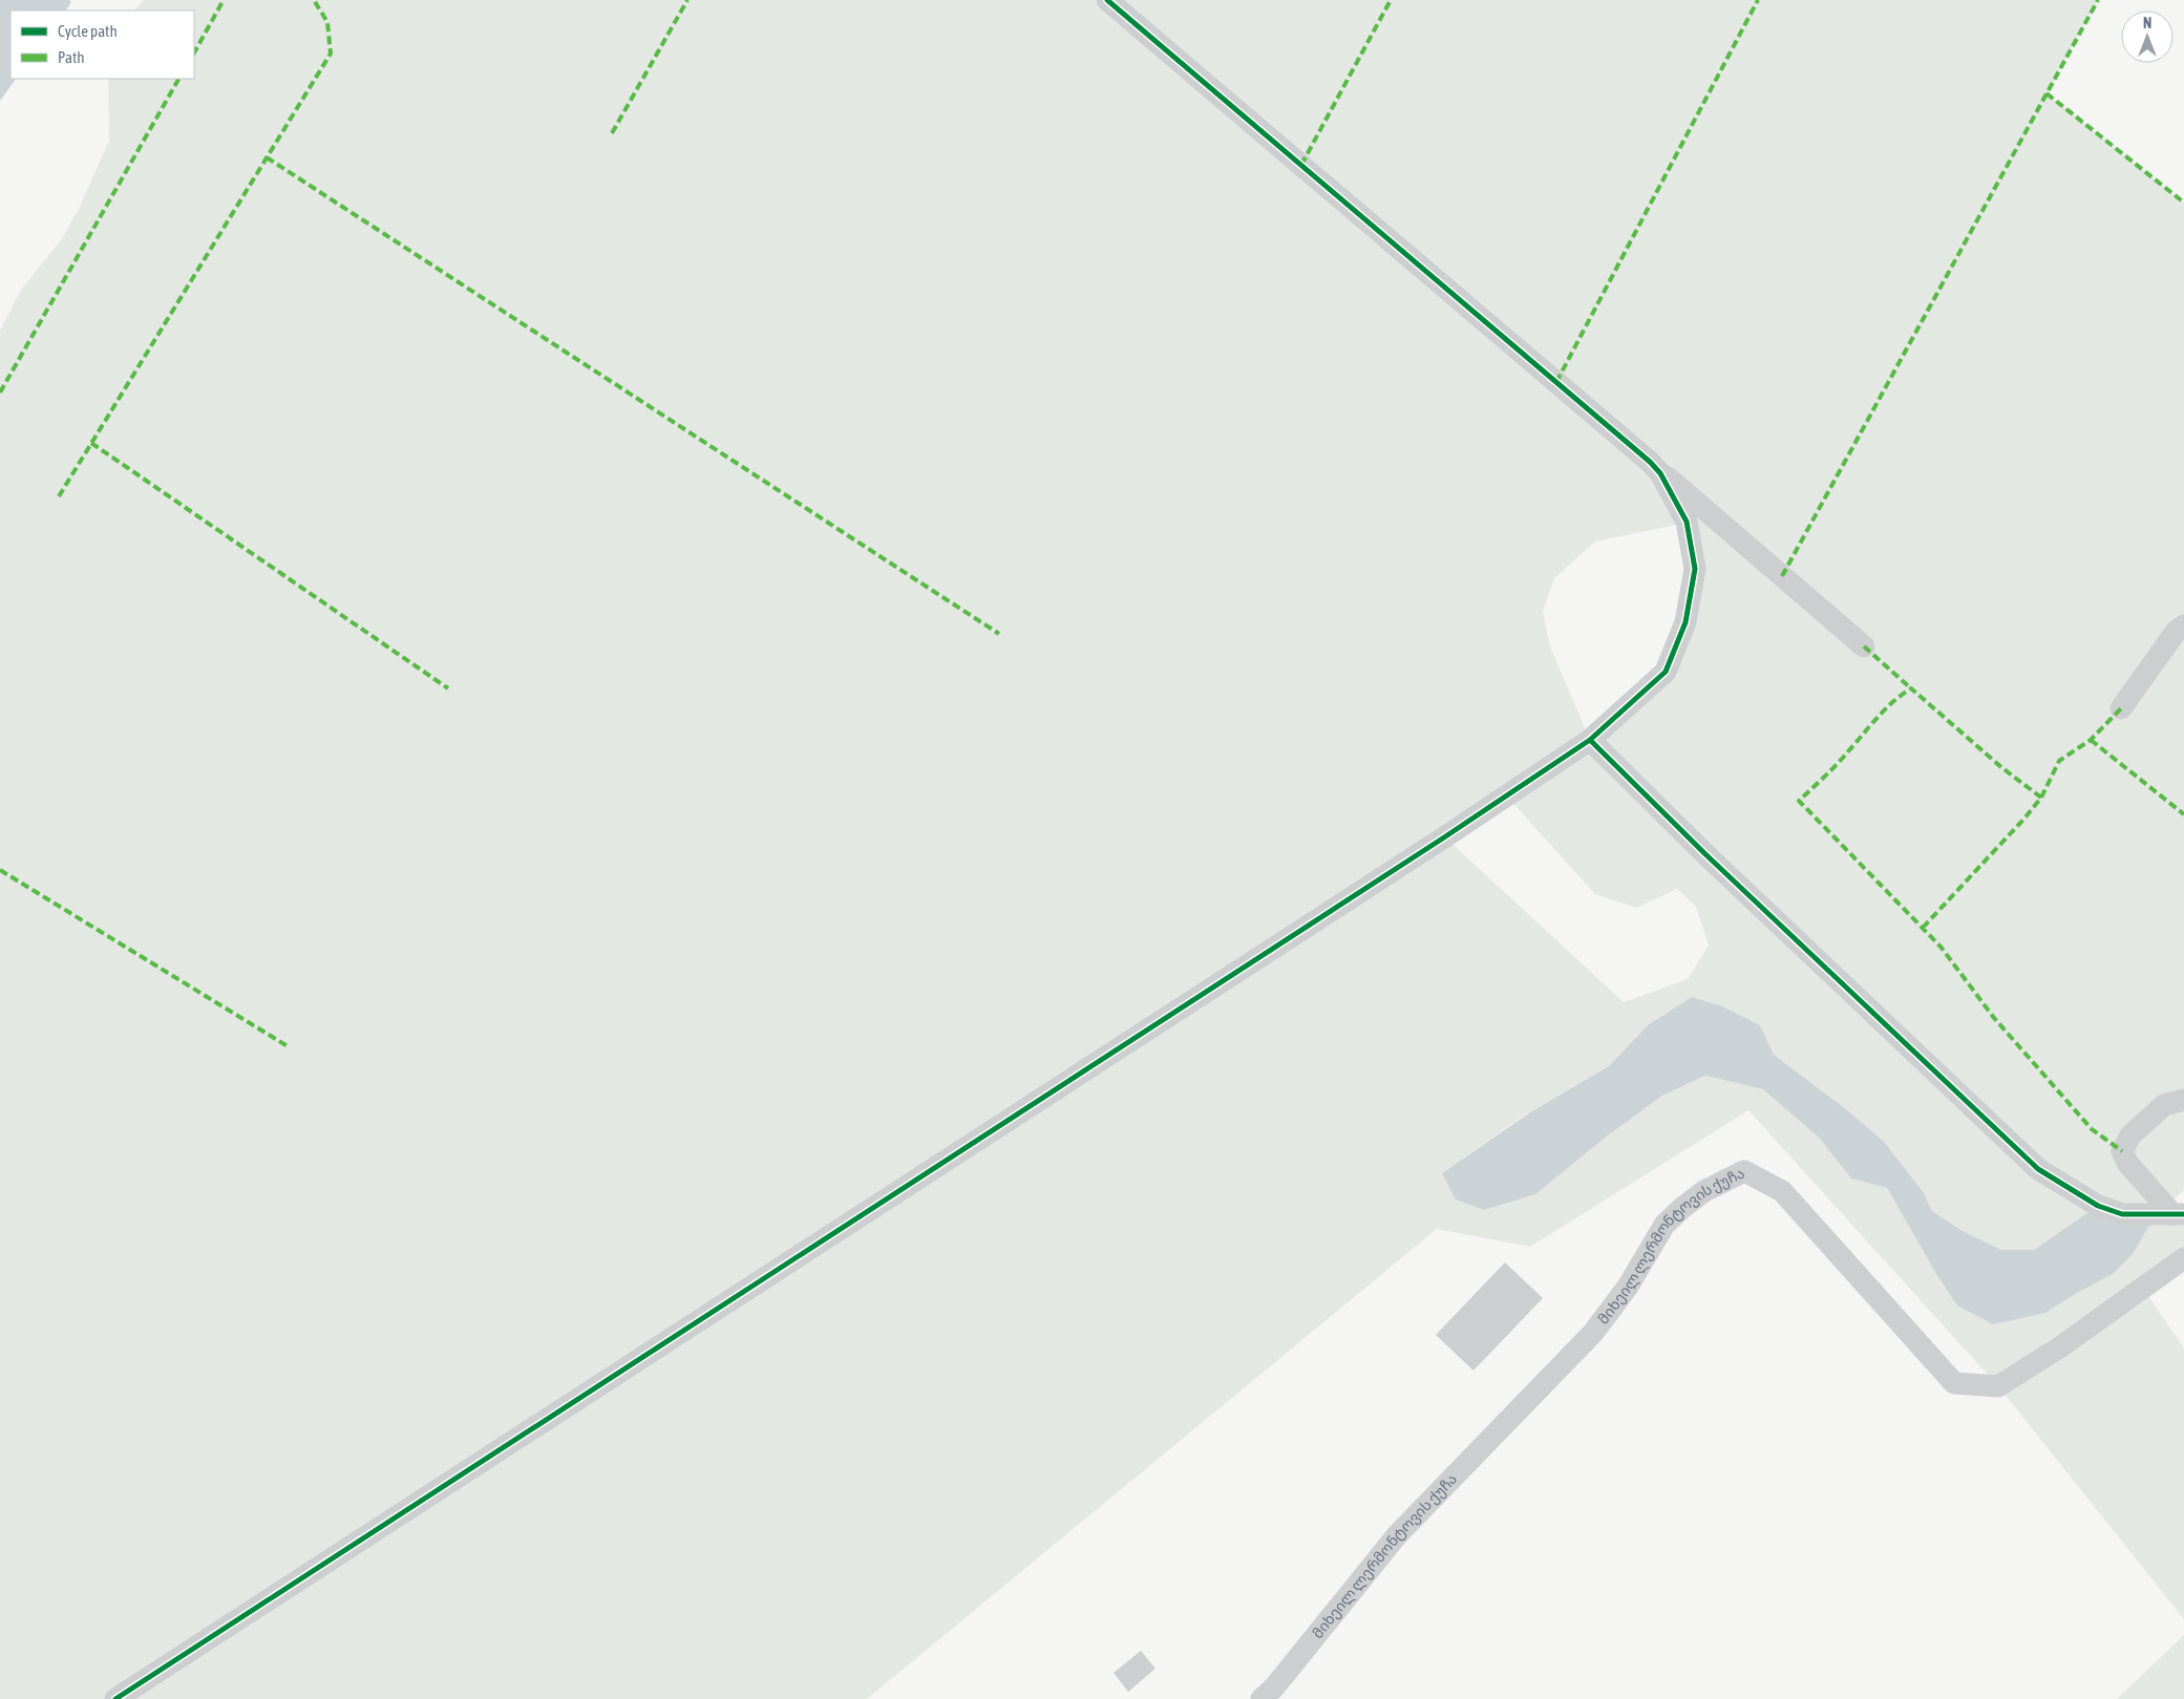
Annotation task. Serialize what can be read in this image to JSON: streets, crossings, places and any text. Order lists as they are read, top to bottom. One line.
{"streets":{"street":["მიხეილ ლერმონტოვის ქუჩა"]},"legend":["Cycle path","Path"],"north":"top"}
